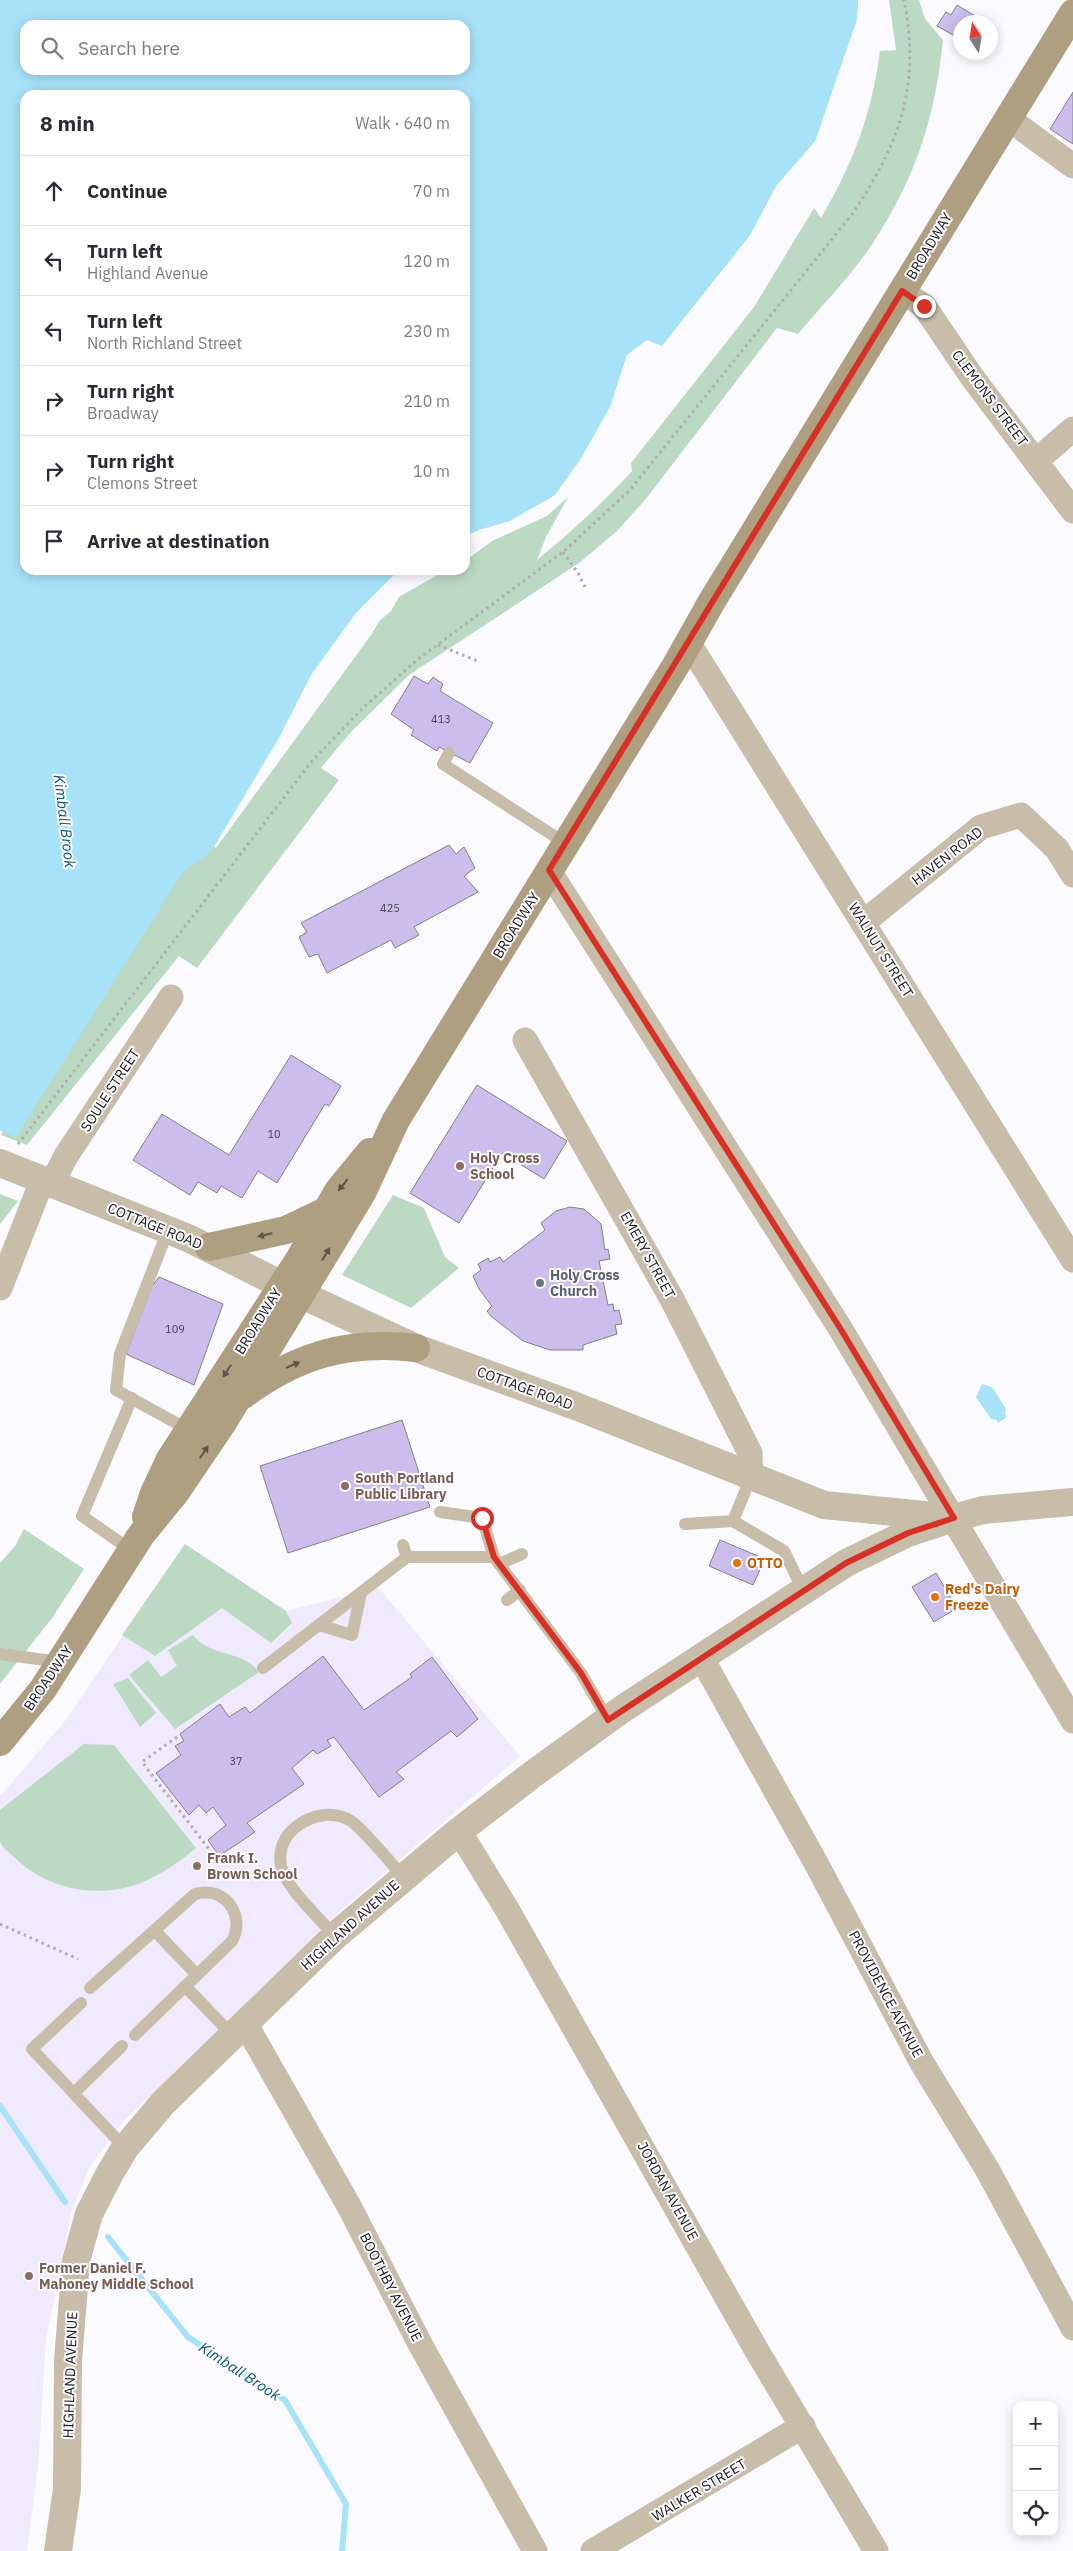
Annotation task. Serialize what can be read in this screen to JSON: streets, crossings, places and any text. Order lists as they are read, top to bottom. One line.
{"streets":{"main road":["BROADWAY"],"street":["CLEMONS STREET","HAVEN ROAD","WALNUT STREET","SOULE STREET","COTTAGE ROAD","EMERY STREET","HIGHLAND AVENUE","PROVIDENCE AVENUE","JORDAN AVENUE","BOOTHBY AVENUE","WALKER STREET"]},"crossings":[["BROADWAY","CLEMONS STREET"],["BROADWAY","WALNUT STREET"],["BROADWAY","COTTAGE ROAD"],["HAVEN ROAD","WALNUT STREET"],["SOULE STREET","COTTAGE ROAD"],["COTTAGE ROAD","EMERY STREET"],["COTTAGE ROAD","HIGHLAND AVENUE"],["HIGHLAND AVENUE","PROVIDENCE AVENUE"],["HIGHLAND AVENUE","JORDAN AVENUE"],["HIGHLAND AVENUE","BOOTHBY AVENUE"],["JORDAN AVENUE","WALKER STREET"]],"water":["Kimball Brook"],"places":["Holy Cross School","Holy Cross Church","South Portland Public Library","OTTO","Red's Dairy Freeze","Frank I. Brown School","Former Daniel F. Mahoney Middle School"],"house_numbers":["413","425","10","109","37"],"north":"top","page":{"search":"Search here","heading":["8 min","Walk · 640 m"],"list":[["Continue","70 m"],["Turn left","Highland Avenue","120 m"],["Turn left","North Richland Street","230 m"],["Turn right","Broadway","210 m"],["Turn right","Clemons Street","10 m"],"Arrive at destination"],"map_buttons":["+","−"]}}
